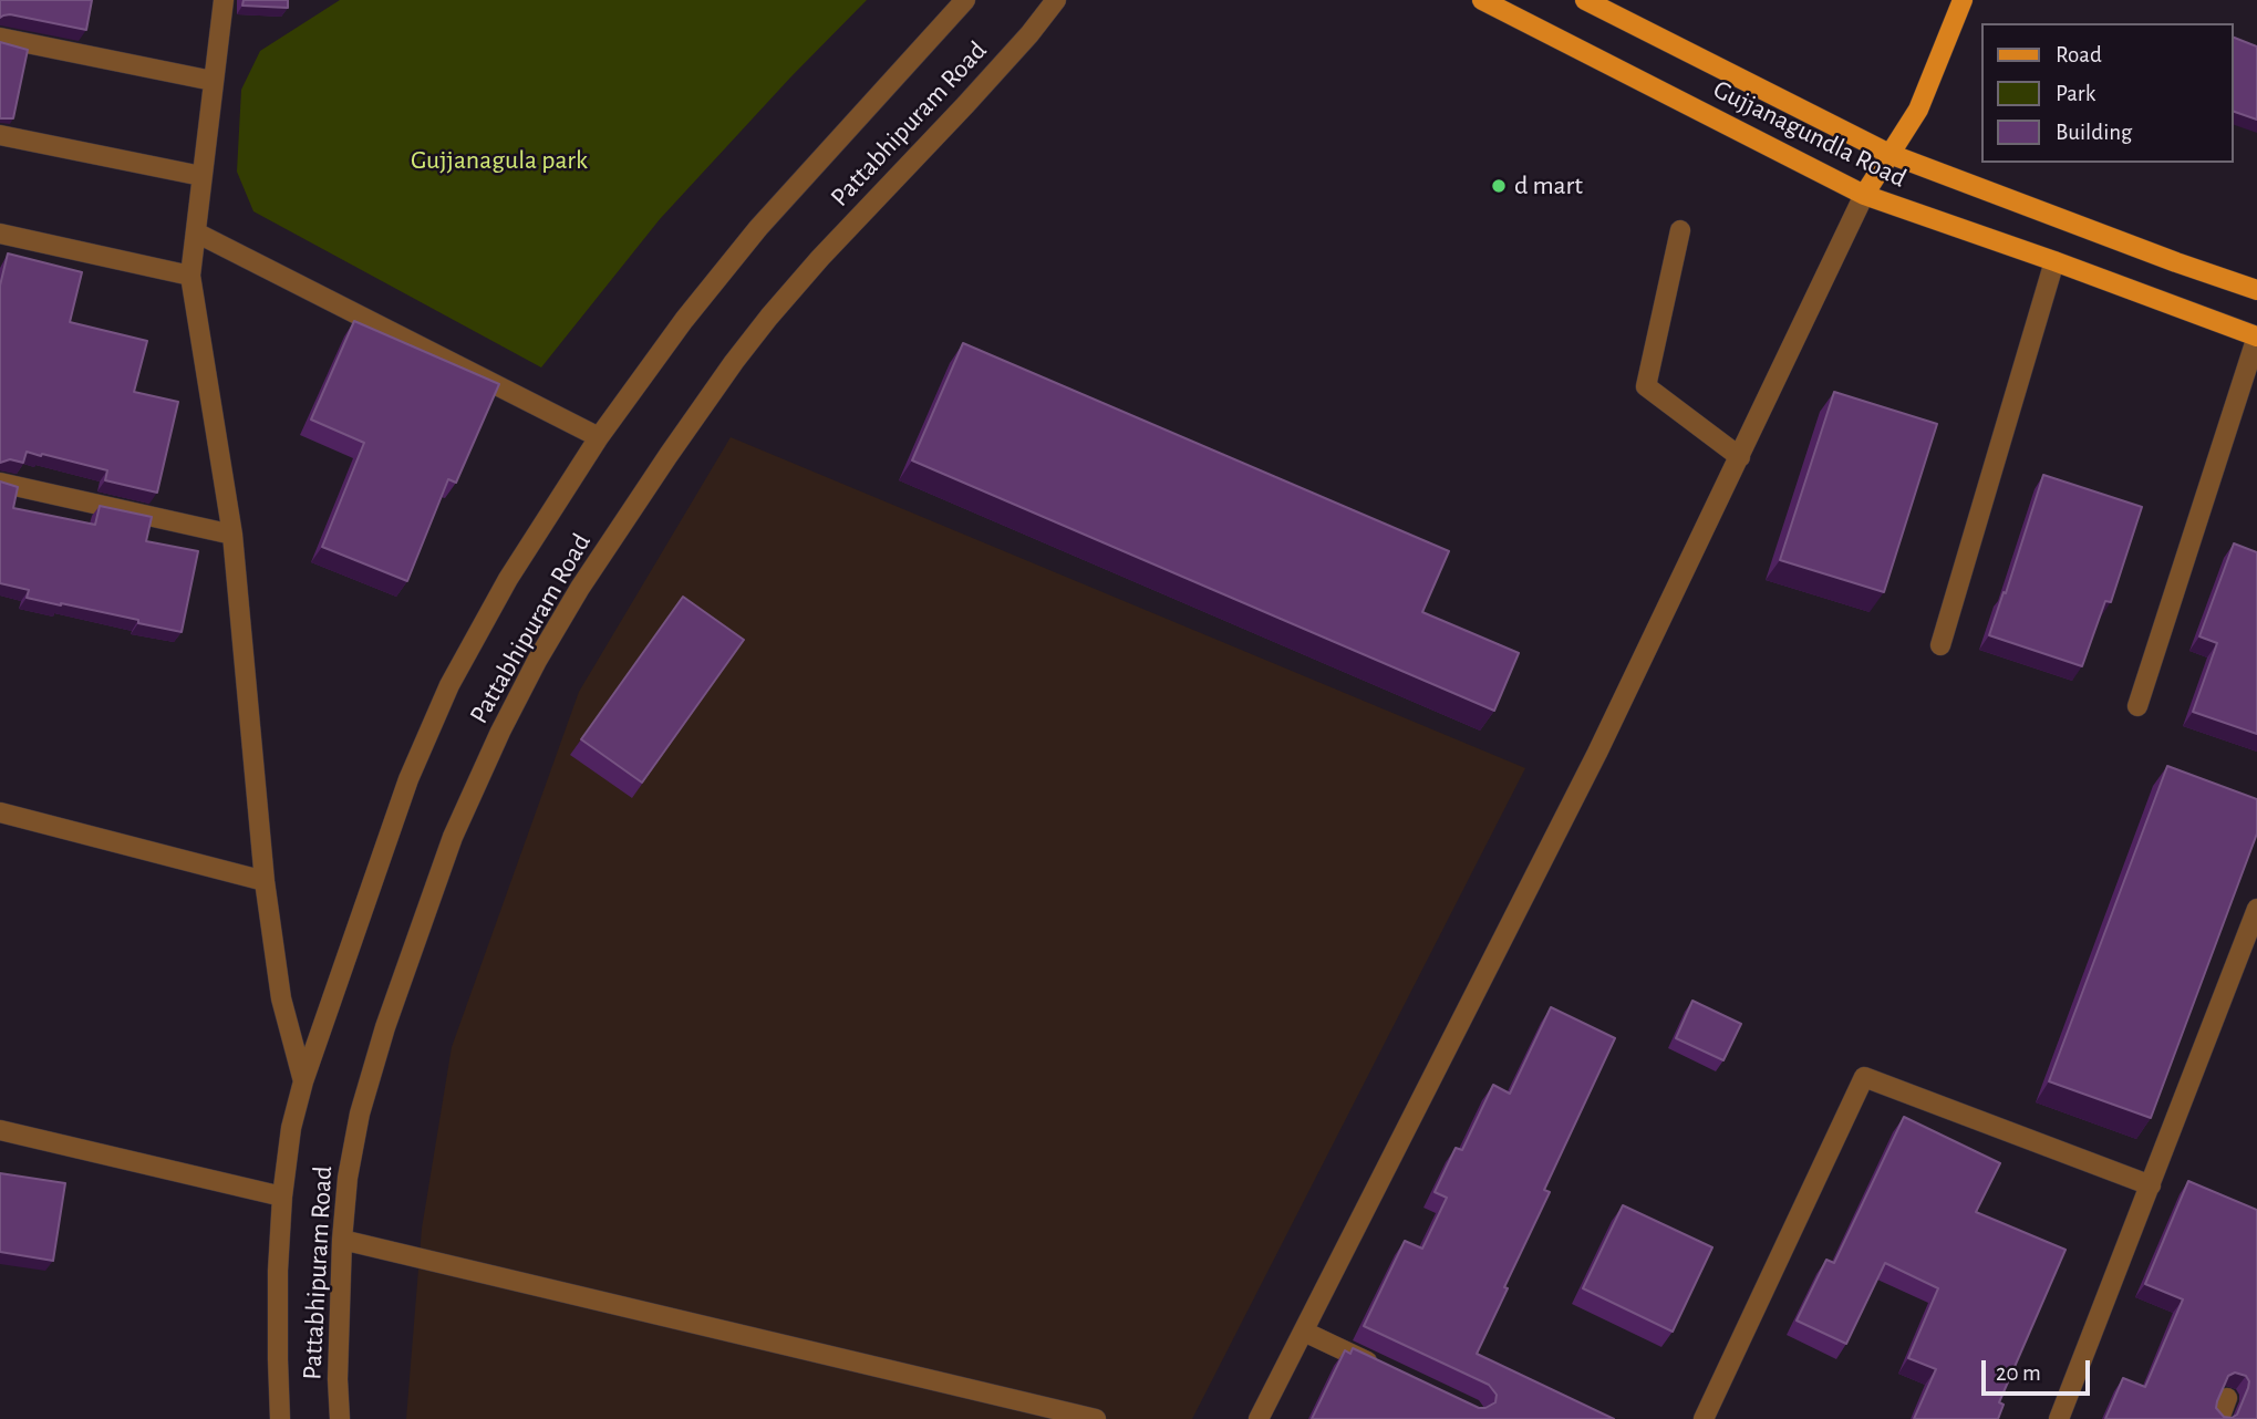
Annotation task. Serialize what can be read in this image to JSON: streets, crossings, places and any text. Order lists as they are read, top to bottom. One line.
{"streets":{"main road":["Gujjanagundla Road"],"street":["Pattabhipuram Road"]},"parks":["Gujjanagula park"],"places":["d mart"],"legend":["Road","Park","Building"],"scale_bar":"20 m"}
